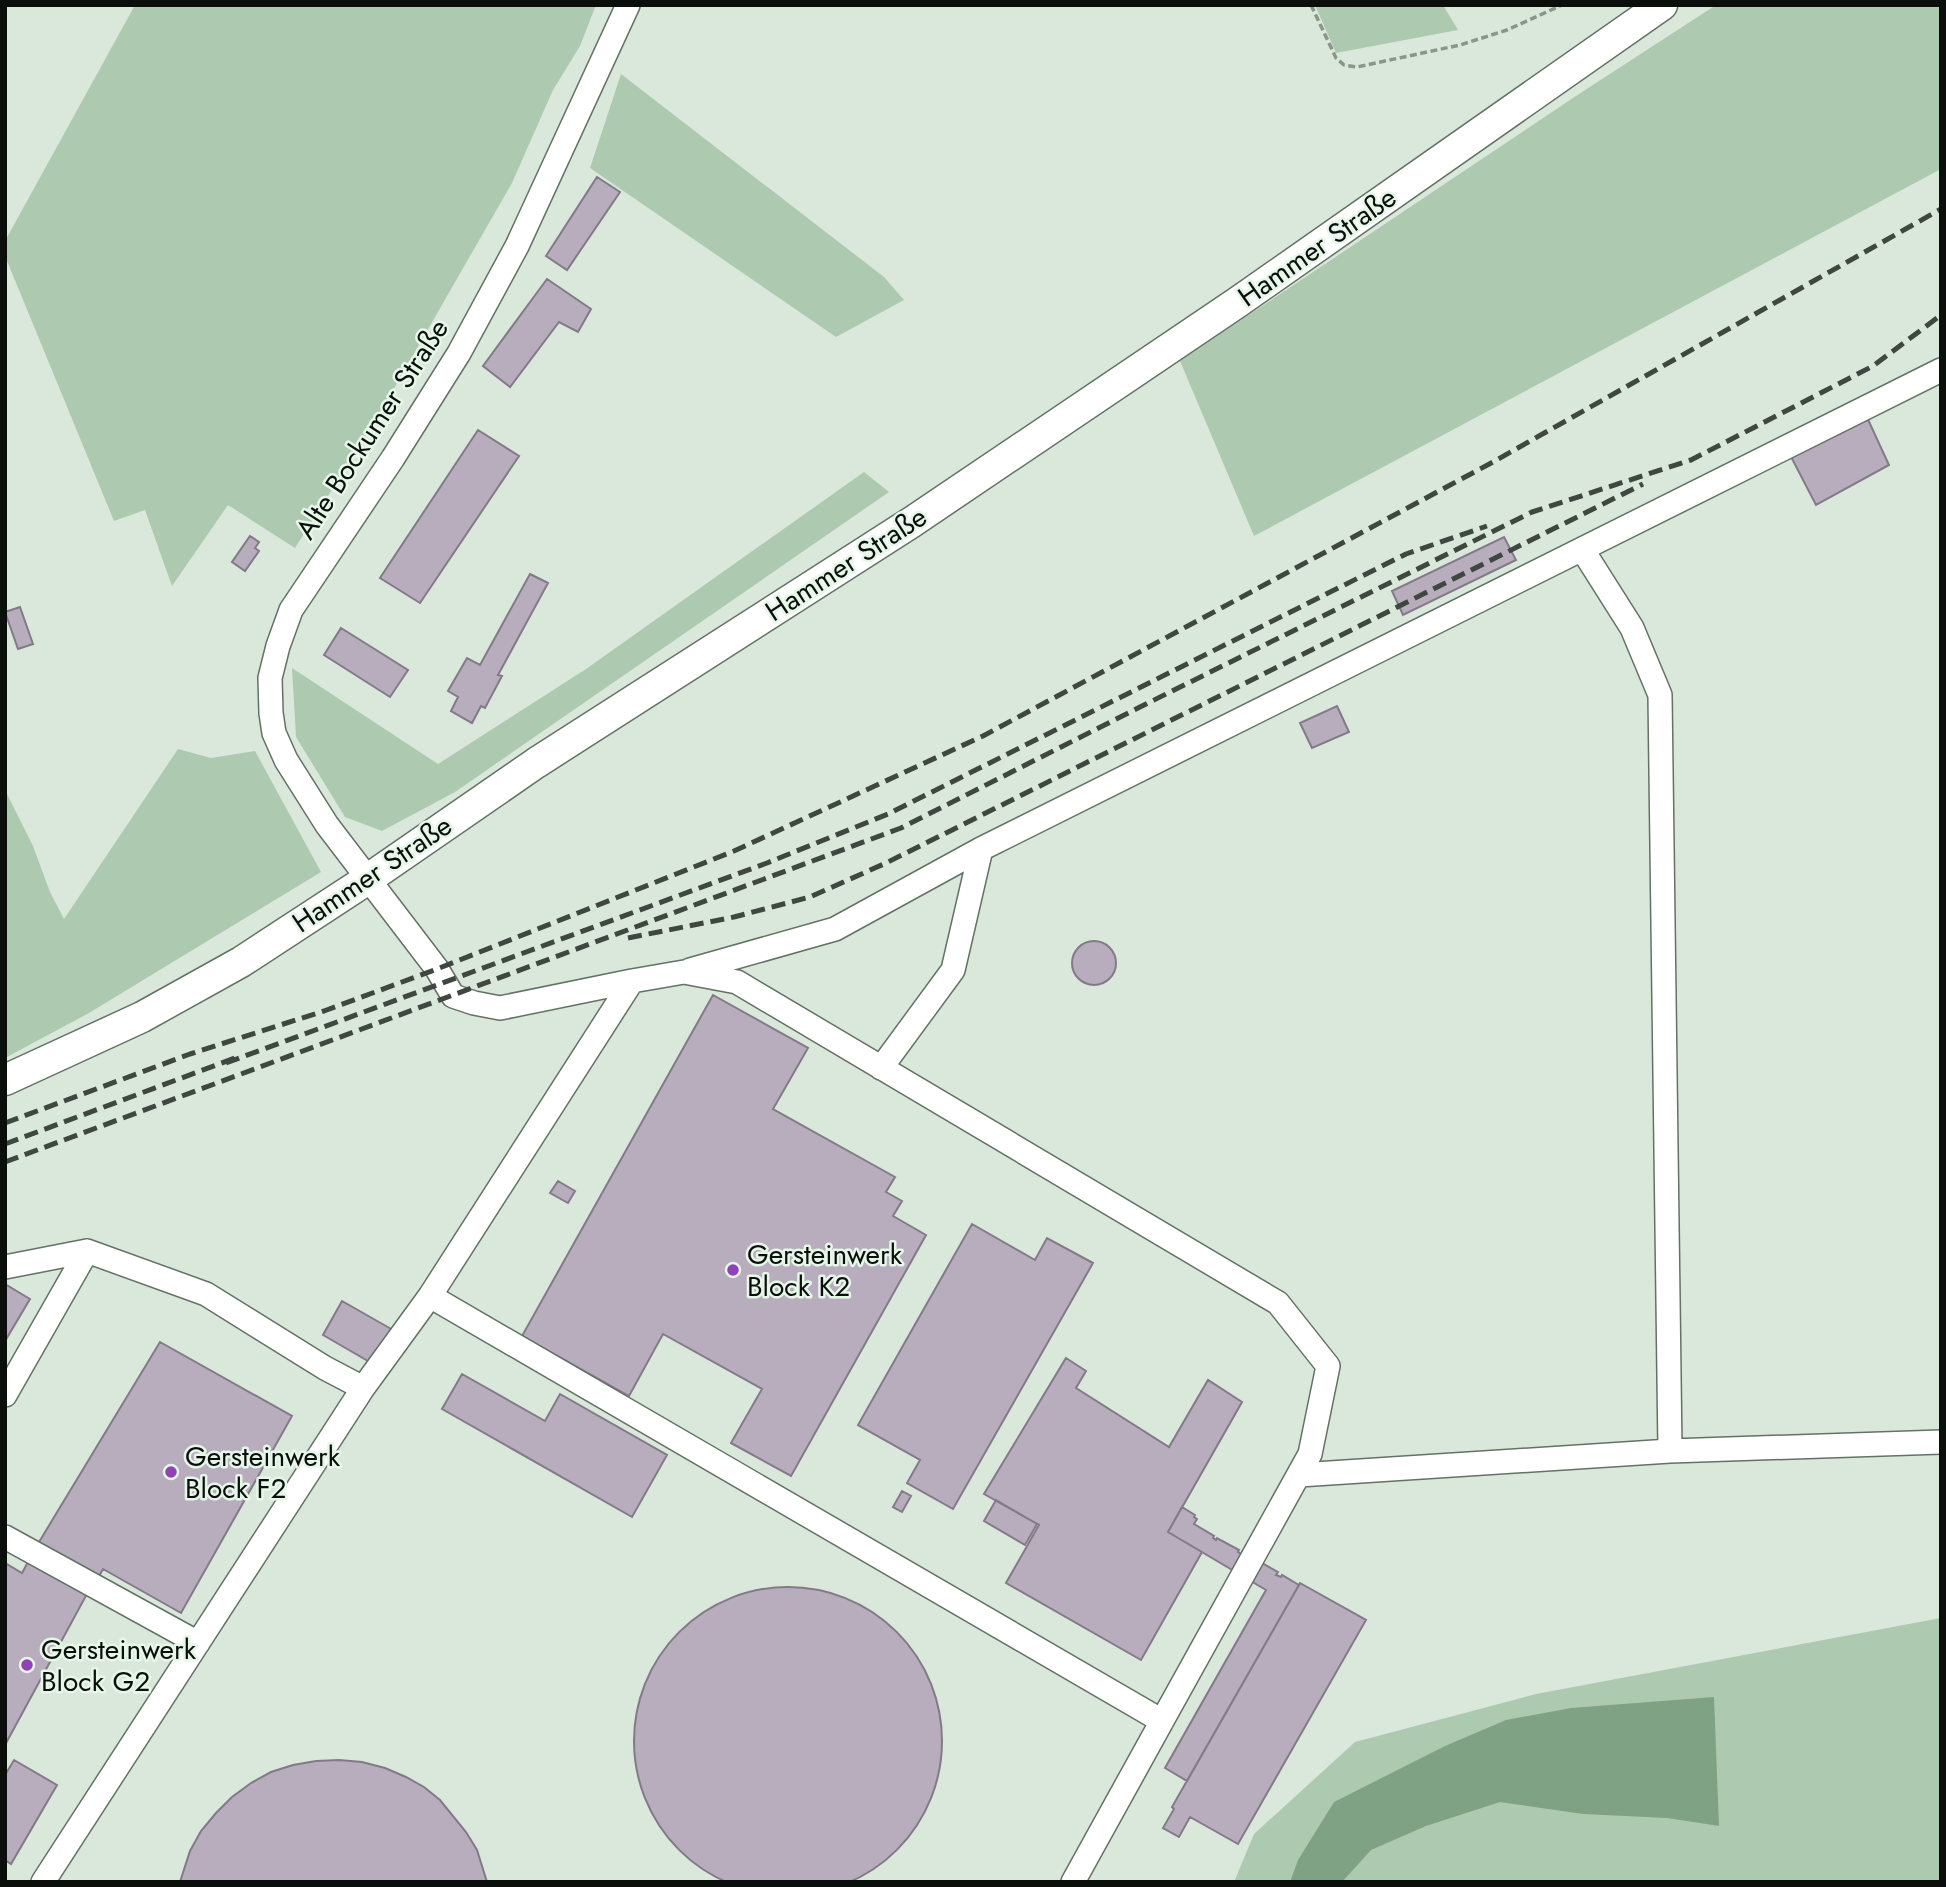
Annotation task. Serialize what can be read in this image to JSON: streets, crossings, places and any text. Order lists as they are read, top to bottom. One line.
{"streets":{"main road":["Hammer Straße"],"street":["Alte Bockumer Straße"]},"crossings":[["Hammer Straße","Alte Bockumer Straße"]],"places":["Gersteinwerk Block K2","Gersteinwerk Block F2","Gersteinwerk Block G2"]}
